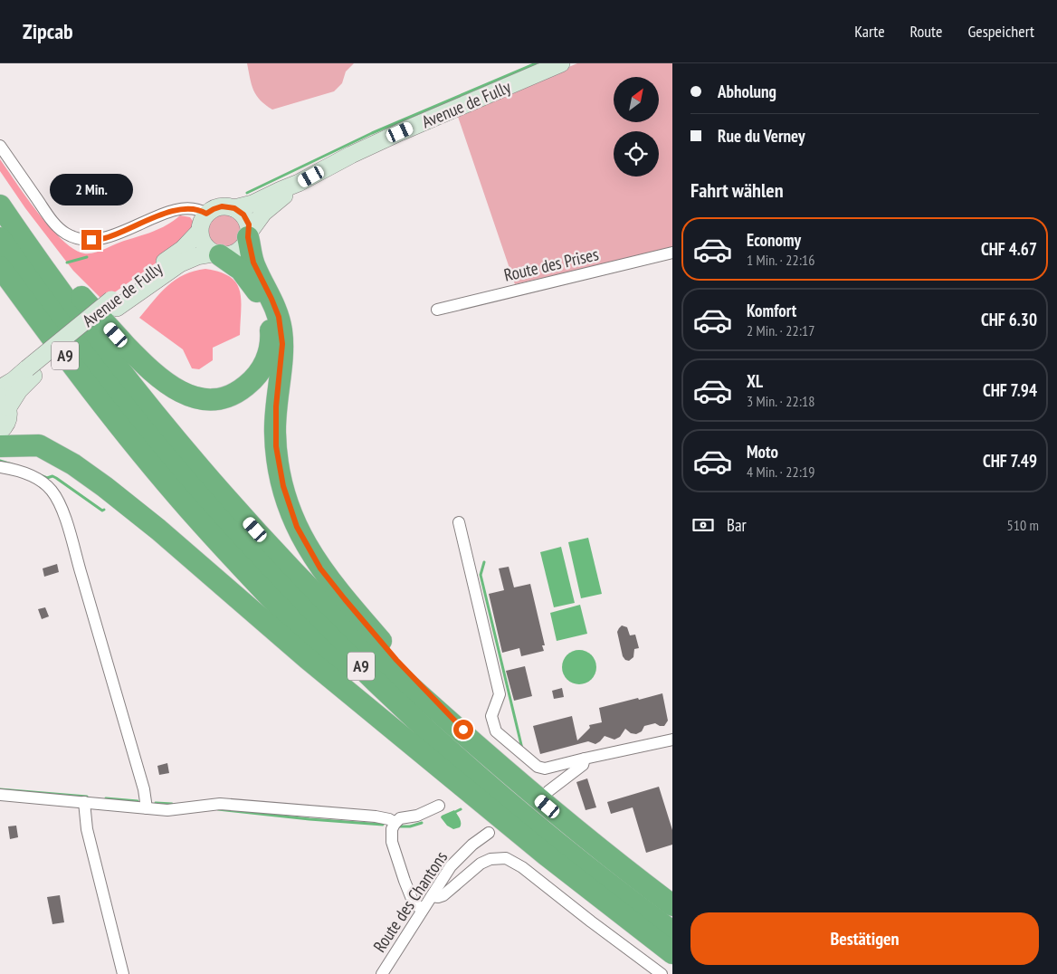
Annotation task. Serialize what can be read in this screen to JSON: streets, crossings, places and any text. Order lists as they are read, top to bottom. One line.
{"streets":{"highway":["A9"],"main road":["Avenue de Fully"],"street":["Route des Prises","Route des Chantons"]},"north":"top right","page":{"header":"Zipcab","nav":["Karte","Route","Gespeichert"],"banner":["Abholung","Rue du Verney"],"heading":"Fahrt wählen","bubble":"2 Min.","list":[{"name":"Economy","note":"1 Min. · 22:16","value":"CHF 4.67"},{"name":"Komfort","note":"2 Min. · 22:17","value":"CHF 6.30"},{"name":"XL","note":"3 Min. · 22:18","value":"CHF 7.94"},{"name":"Moto","note":"4 Min. · 22:19","value":"CHF 7.49"}],"pay":["Bar","510 m"],"buttons":"Bestätigen"}}
